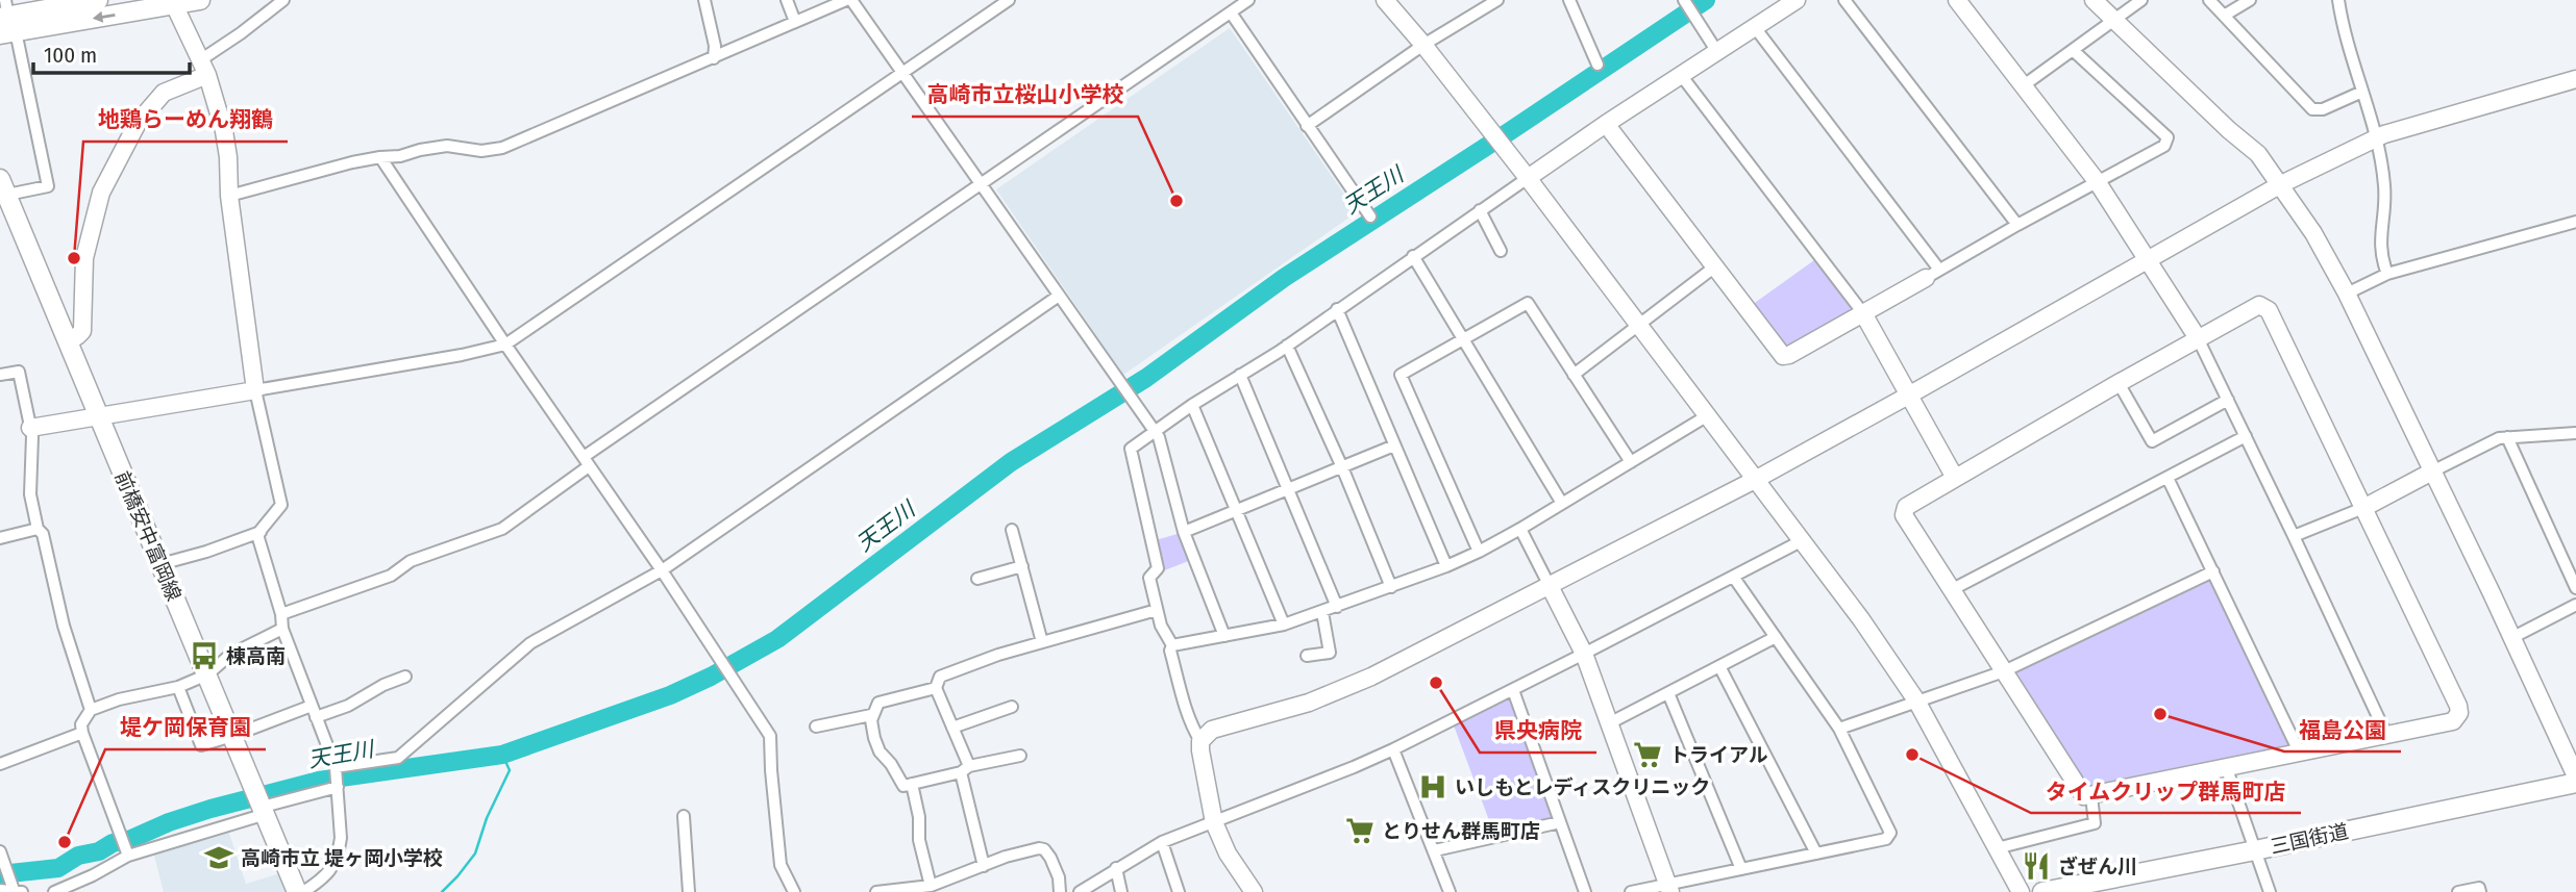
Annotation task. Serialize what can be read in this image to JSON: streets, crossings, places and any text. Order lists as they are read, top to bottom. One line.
{"streets":{"main road":["前橋安中富岡線","三国街道"]},"water":["天王川"],"places":{"other":["高崎市立桜山小学校","地鶏らーめん翔鶴","県央病院","福島公園","タイムクリップ群馬町店","堤ケ岡保育園"],"bus stop":["棟高南"],"supermarket":["トライアル","とりせん群馬町店"],"hospital":["いしもとレディスクリニック"],"school or university":["高崎市立 堤ヶ岡小学校"],"restaurant":["ざぜん川"]},"scale_bar":"100 m"}
